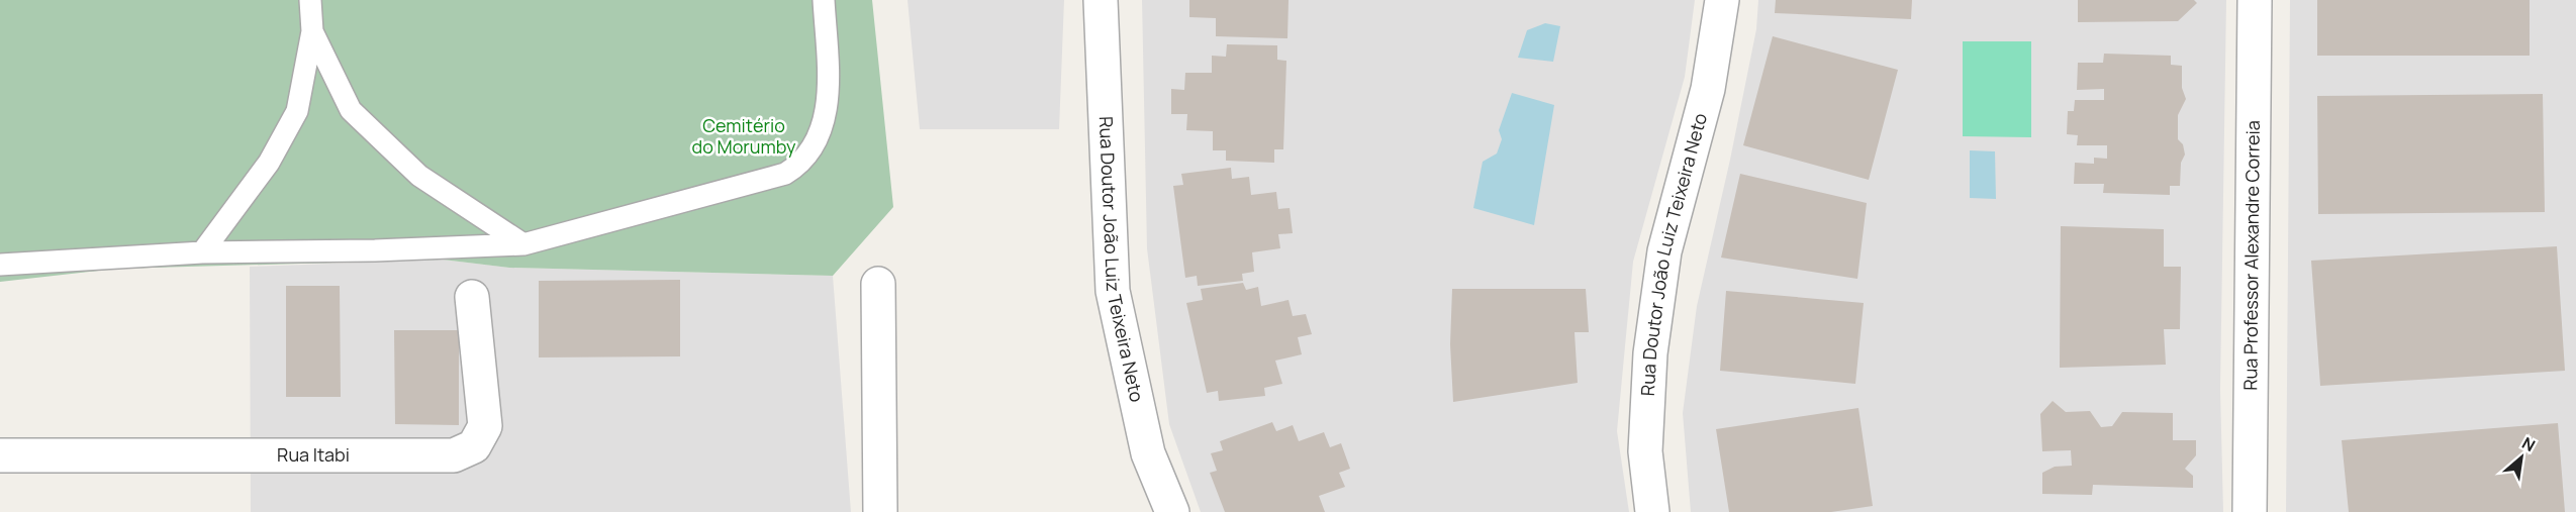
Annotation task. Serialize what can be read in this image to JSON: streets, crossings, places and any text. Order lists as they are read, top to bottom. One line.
{"streets":{"street":["Rua Doutor João Luiz Teixeira Neto","Rua Professor Alexandre Correia","Rua Itabi"]},"parks":["Cemitério do Morumby"],"north":"top right"}
